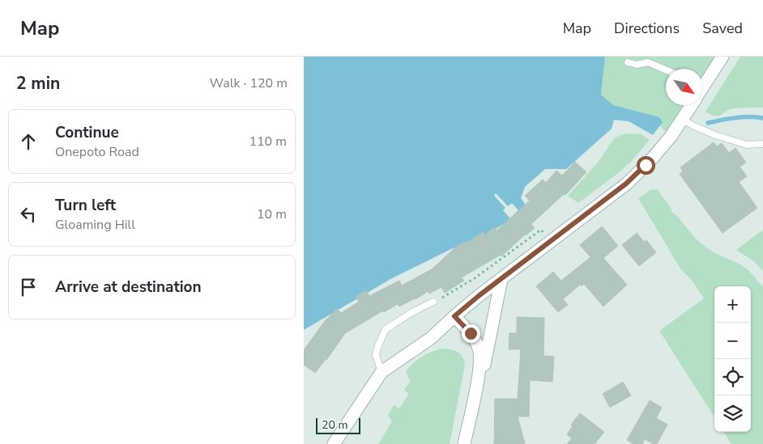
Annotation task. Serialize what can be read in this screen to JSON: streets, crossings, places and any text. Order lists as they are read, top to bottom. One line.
{"scale_bar":"20 m","north":"bottom right","page":{"header":"Map","nav":["Map","Directions","Saved"],"heading":["2 min","Walk · 120 m"],"list":[["Continue","Onepoto Road","110 m"],["Turn left","Gloaming Hill","10 m"],"Arrive at destination"],"map_buttons":["+","−"],"scale":"20 m"}}
